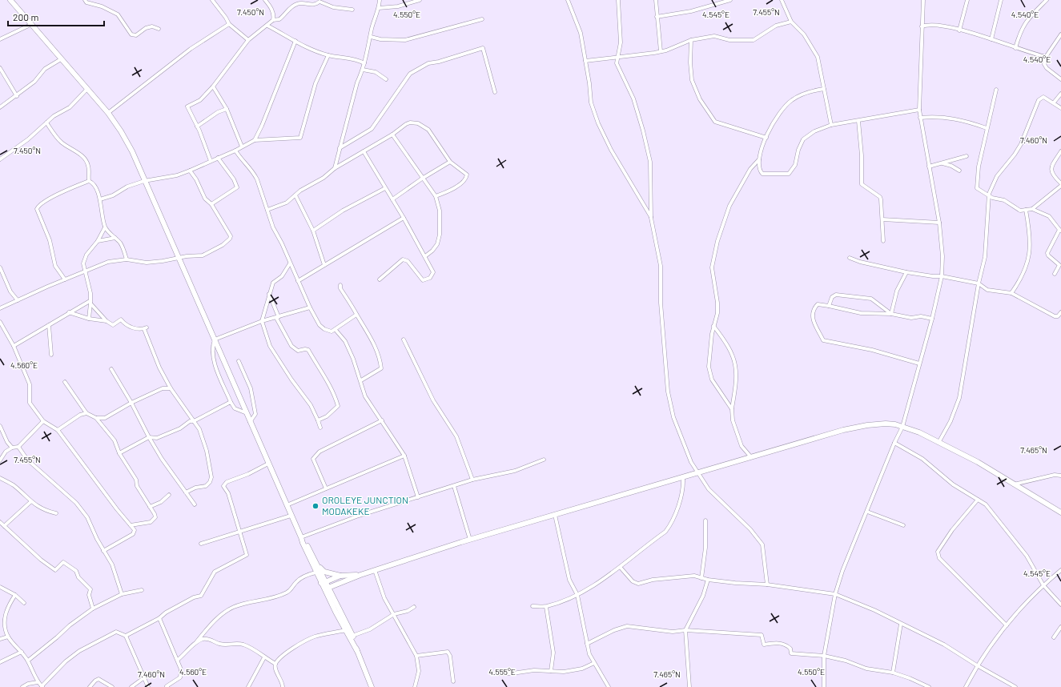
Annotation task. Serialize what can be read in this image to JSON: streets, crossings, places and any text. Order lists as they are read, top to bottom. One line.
{"places":["OROLEYE JUNCTION MODAKEKE"],"scale_bar":"200 m","coordinates":["7.455°N","7.450°N","4.540°E","4.550°E","4.545°E","7.460°N","4.560°E","7.465°N","4.555°E"]}
